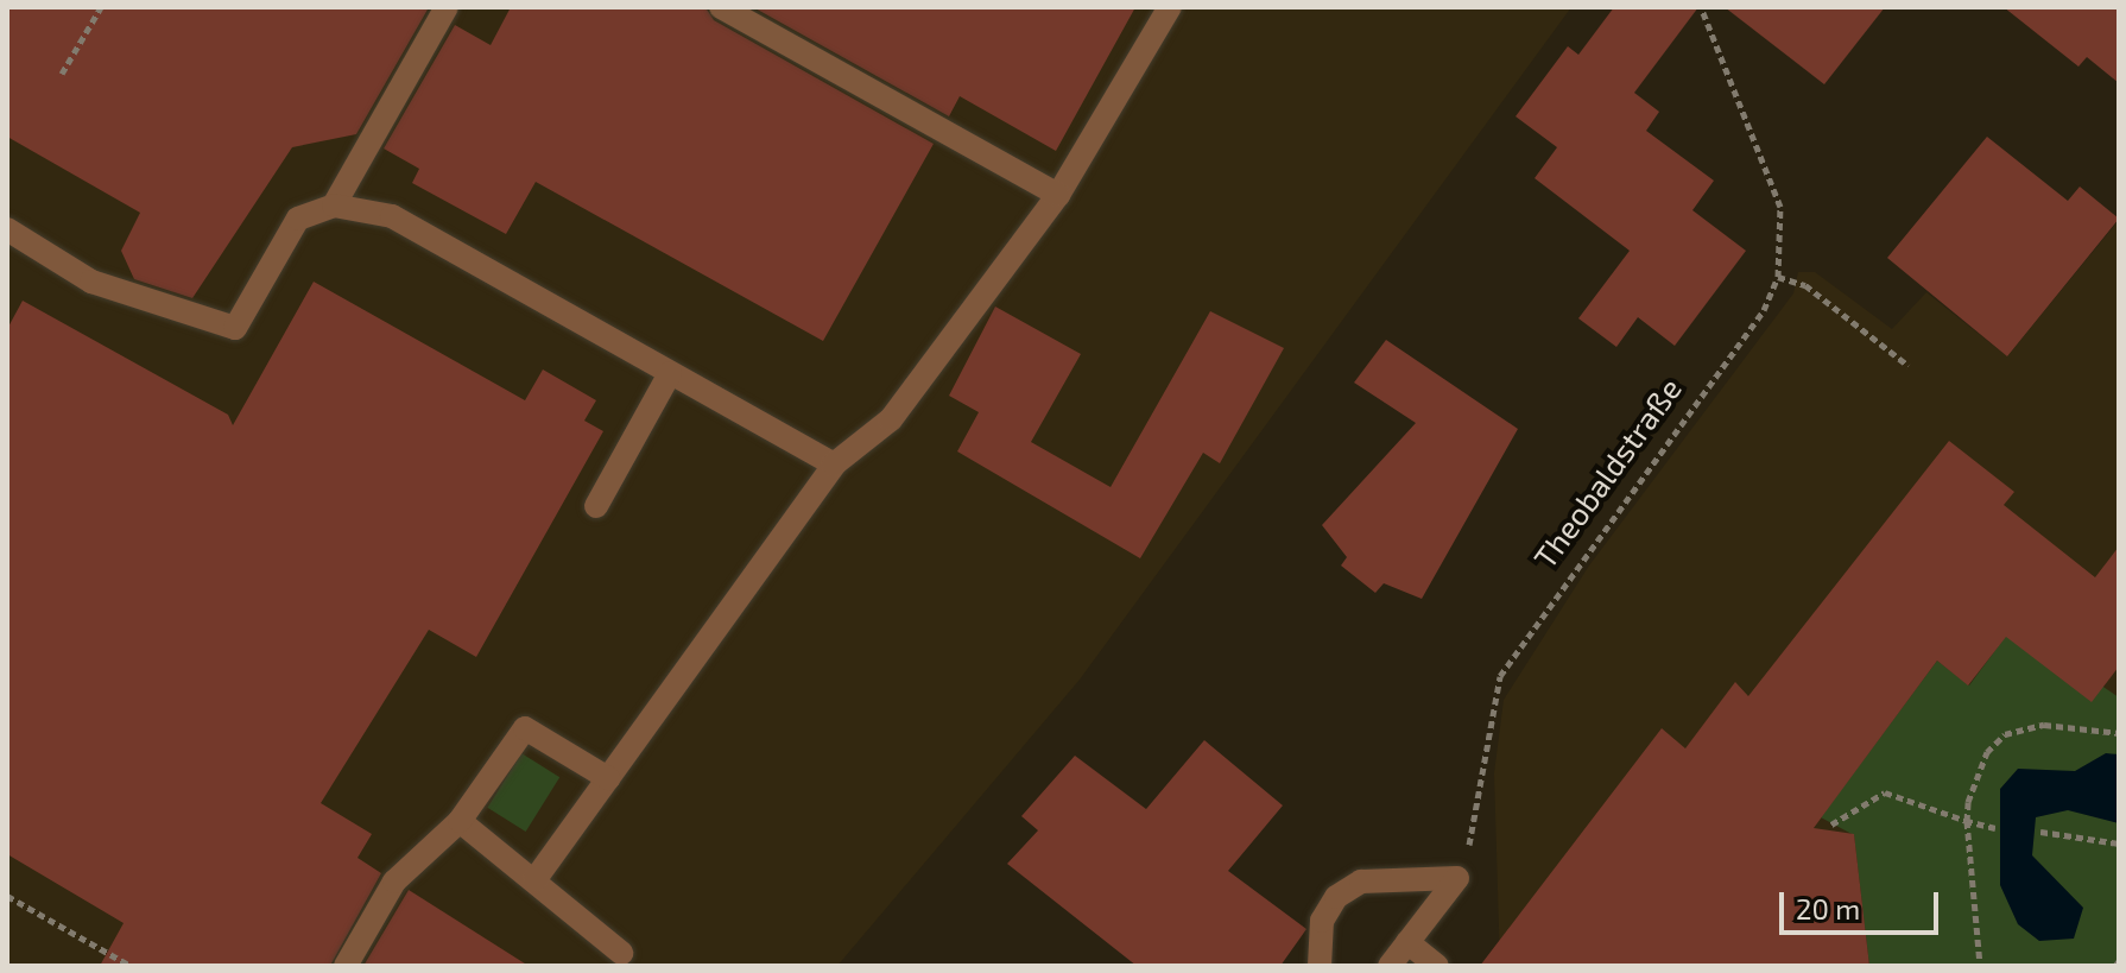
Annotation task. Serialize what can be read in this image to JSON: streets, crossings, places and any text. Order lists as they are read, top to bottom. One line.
{"streets":{"path":["Theobaldstraße"]},"scale_bar":"20 m"}
